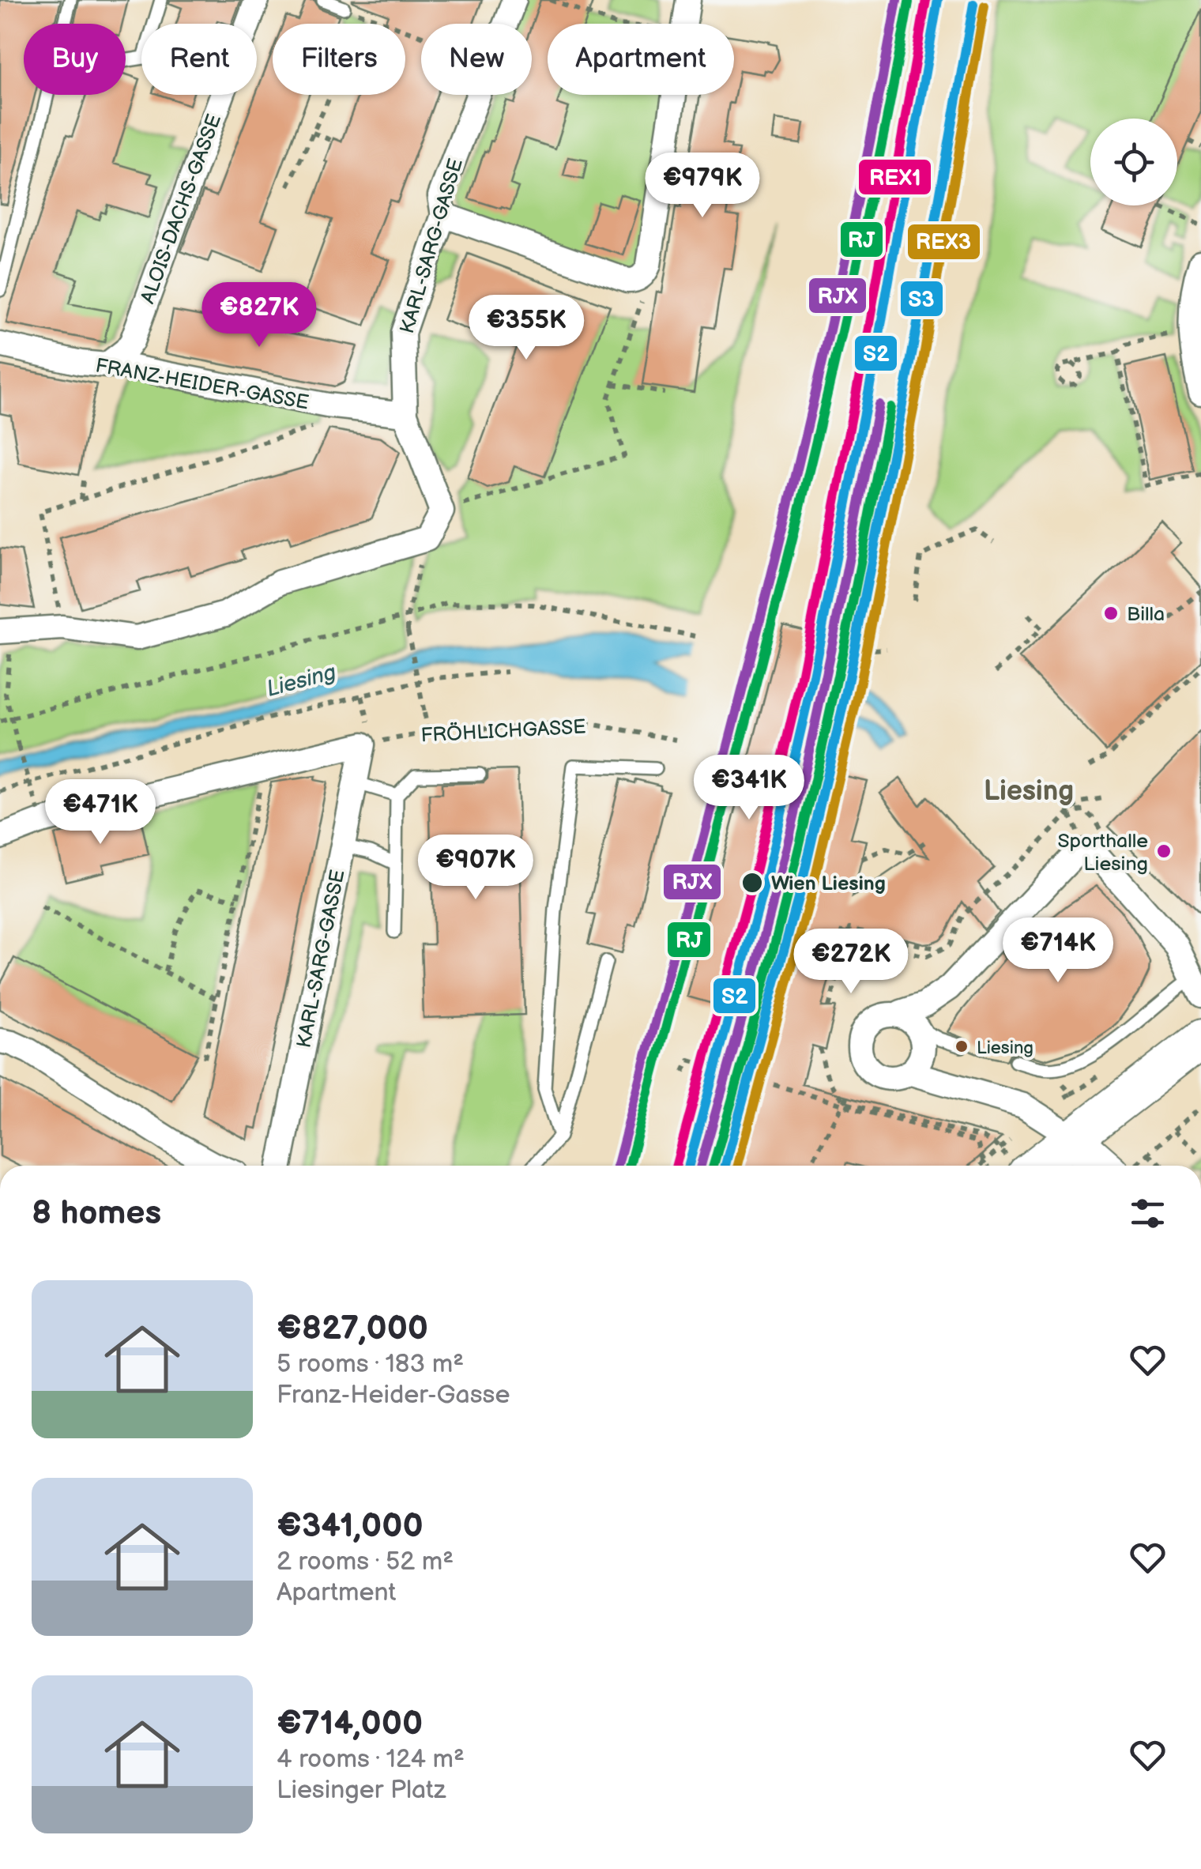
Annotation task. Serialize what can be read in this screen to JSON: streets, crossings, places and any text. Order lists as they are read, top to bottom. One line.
{"streets":{"street":["ALOIS-DACHS-GASSE","KARL-SARG-GASSE","FRANZ-HEIDER-GASSE"],"path":["FRÖHLICHGASSE"]},"crossings":[["ALOIS-DACHS-GASSE","FRANZ-HEIDER-GASSE"],["KARL-SARG-GASSE","FRANZ-HEIDER-GASSE"],["KARL-SARG-GASSE","FRÖHLICHGASSE"]],"districts":["Liesing"],"water":["Liesing"],"places":["Billa","Sporthalle Liesing","Wien Liesing","Liesing"],"lines":["transit line RJX","transit line S2","transit line REX1","transit line RJ","transit line S3","transit line REX3"],"page":{"chip":["Buy","Rent","Filters","New","Apartment"],"price":["€979K","€827K","€355K","€341K","€471K","€907K","€714K","€272K"],"heading":"8 homes","list":[{"name":"€827,000","note":"5 rooms · 183 m² · Franz-Heider-Gasse"},{"name":"€341,000","note":"2 rooms · 52 m² · Apartment"},{"name":"€714,000","note":"4 rooms · 124 m² · Liesinger Platz"}]}}
